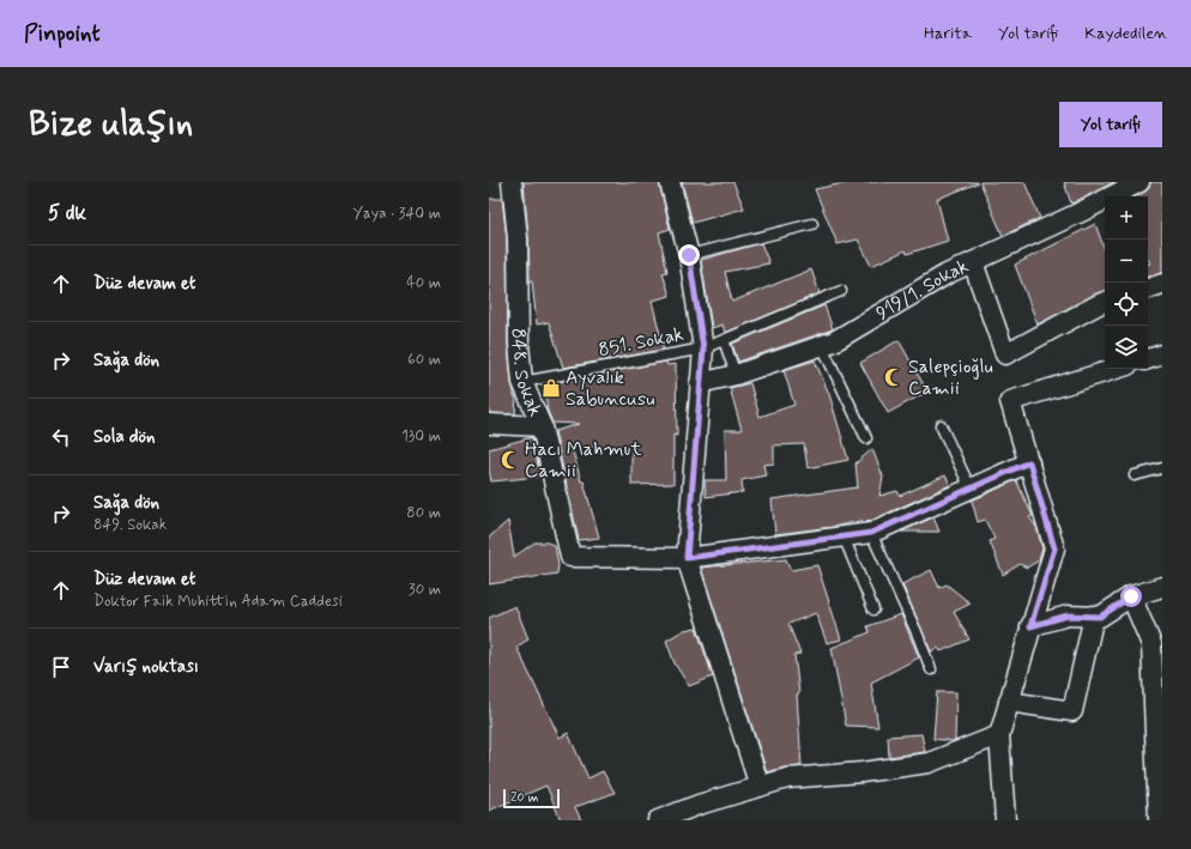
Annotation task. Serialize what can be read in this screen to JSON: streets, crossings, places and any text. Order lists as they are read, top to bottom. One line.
{"streets":{"street":["919/1. Sokak","848. Sokak"],"lane":["851. Sokak"]},"crossings":[["851. Sokak","848. Sokak"]],"places":{"mosque":["Salepçioğlu Camii","Hacı Mahmut Camii"],"shop":["Ayvalık Sabuncusu"]},"scale_bar":"20 m","page":{"header":"Pinpoint","nav":["Harita","Yol tarifi","Kaydedilen"],"buttons":"Yol tarifi","title":"Bize ulaşın","heading":["5 dk","Yaya · 340 m"],"map_buttons":["+","−"],"list":[["Düz devam et","40 m"],["Sağa dön","60 m"],["Sola dön","130 m"],["Sağa dön","849. Sokak","80 m"],["Düz devam et","Doktor Faik Muhittin Adam Caddesi","30 m"],"Varış noktası"],"scale":"20 m"}}
